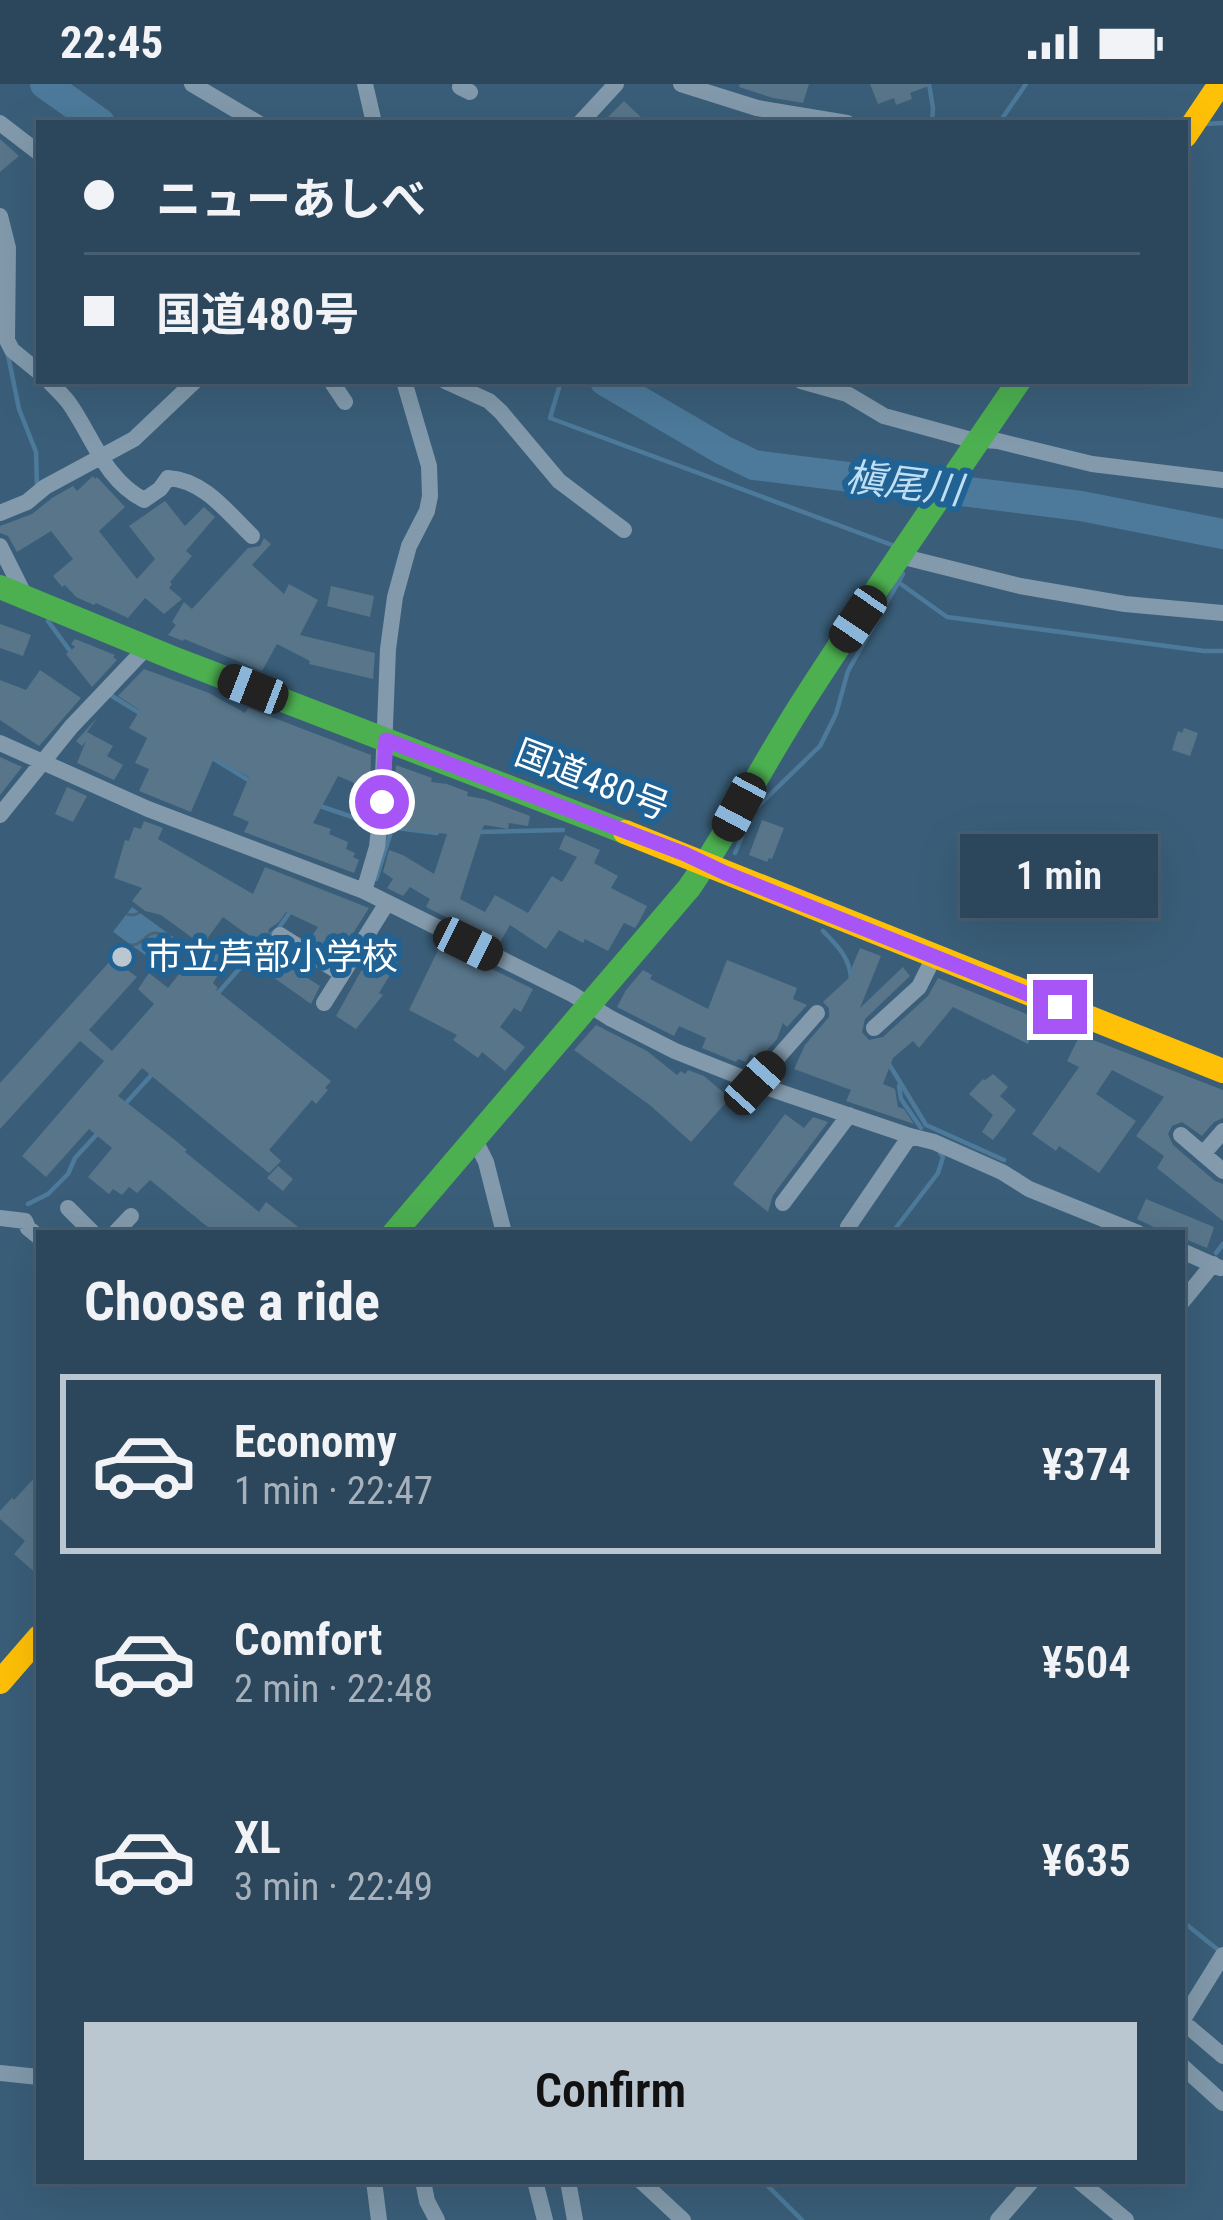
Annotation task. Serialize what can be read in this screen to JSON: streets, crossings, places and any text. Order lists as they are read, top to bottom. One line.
{"streets":{"main road":["国道480号"]},"water":["槇尾川"],"places":["市立芦部小学校"],"page":{"status":"22:45","banner":["ニューあしべ","国道480号"],"bubble":"1 min","heading":"Choose a ride","list":[{"name":"Economy","note":"1 min · 22:47","value":"¥374"},{"name":"Comfort","note":"2 min · 22:48","value":"¥504"},{"name":"XL","note":"3 min · 22:49","value":"¥635"}],"buttons":"Confirm"}}
